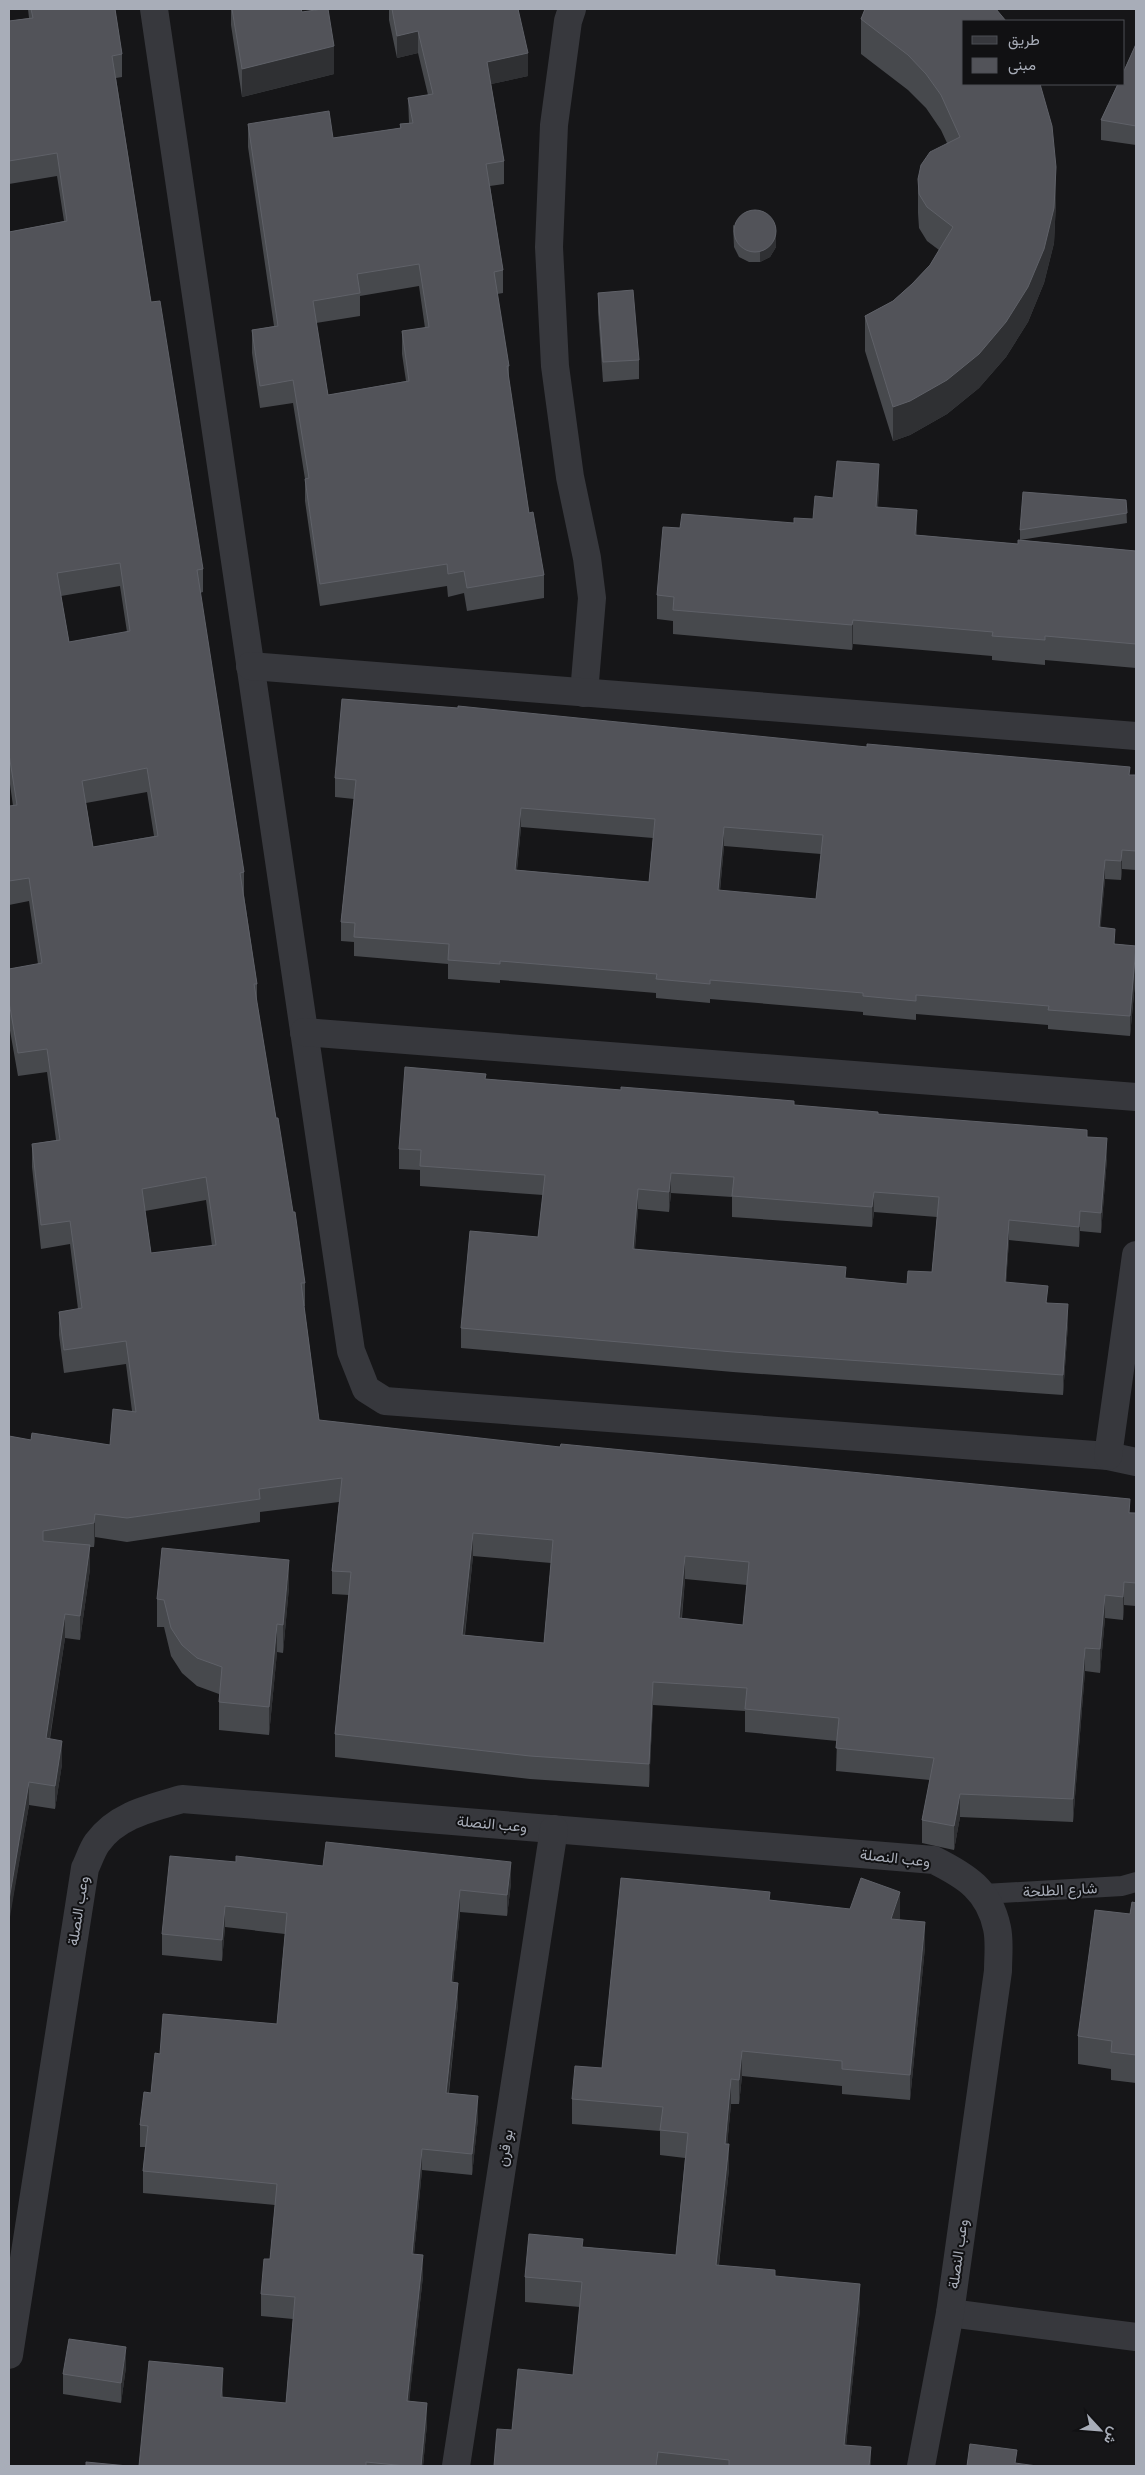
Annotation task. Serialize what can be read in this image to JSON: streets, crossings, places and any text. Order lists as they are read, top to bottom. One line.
{"streets":{"street":["وعب النصلة","بو قرن"],"lane":["شارع الطلحة"]},"crossings":[["وعب النصلة","شارع الطلحة"],["وعب النصلة","بو قرن"]],"legend":["طريق","مبنى"],"north":"bottom right"}
